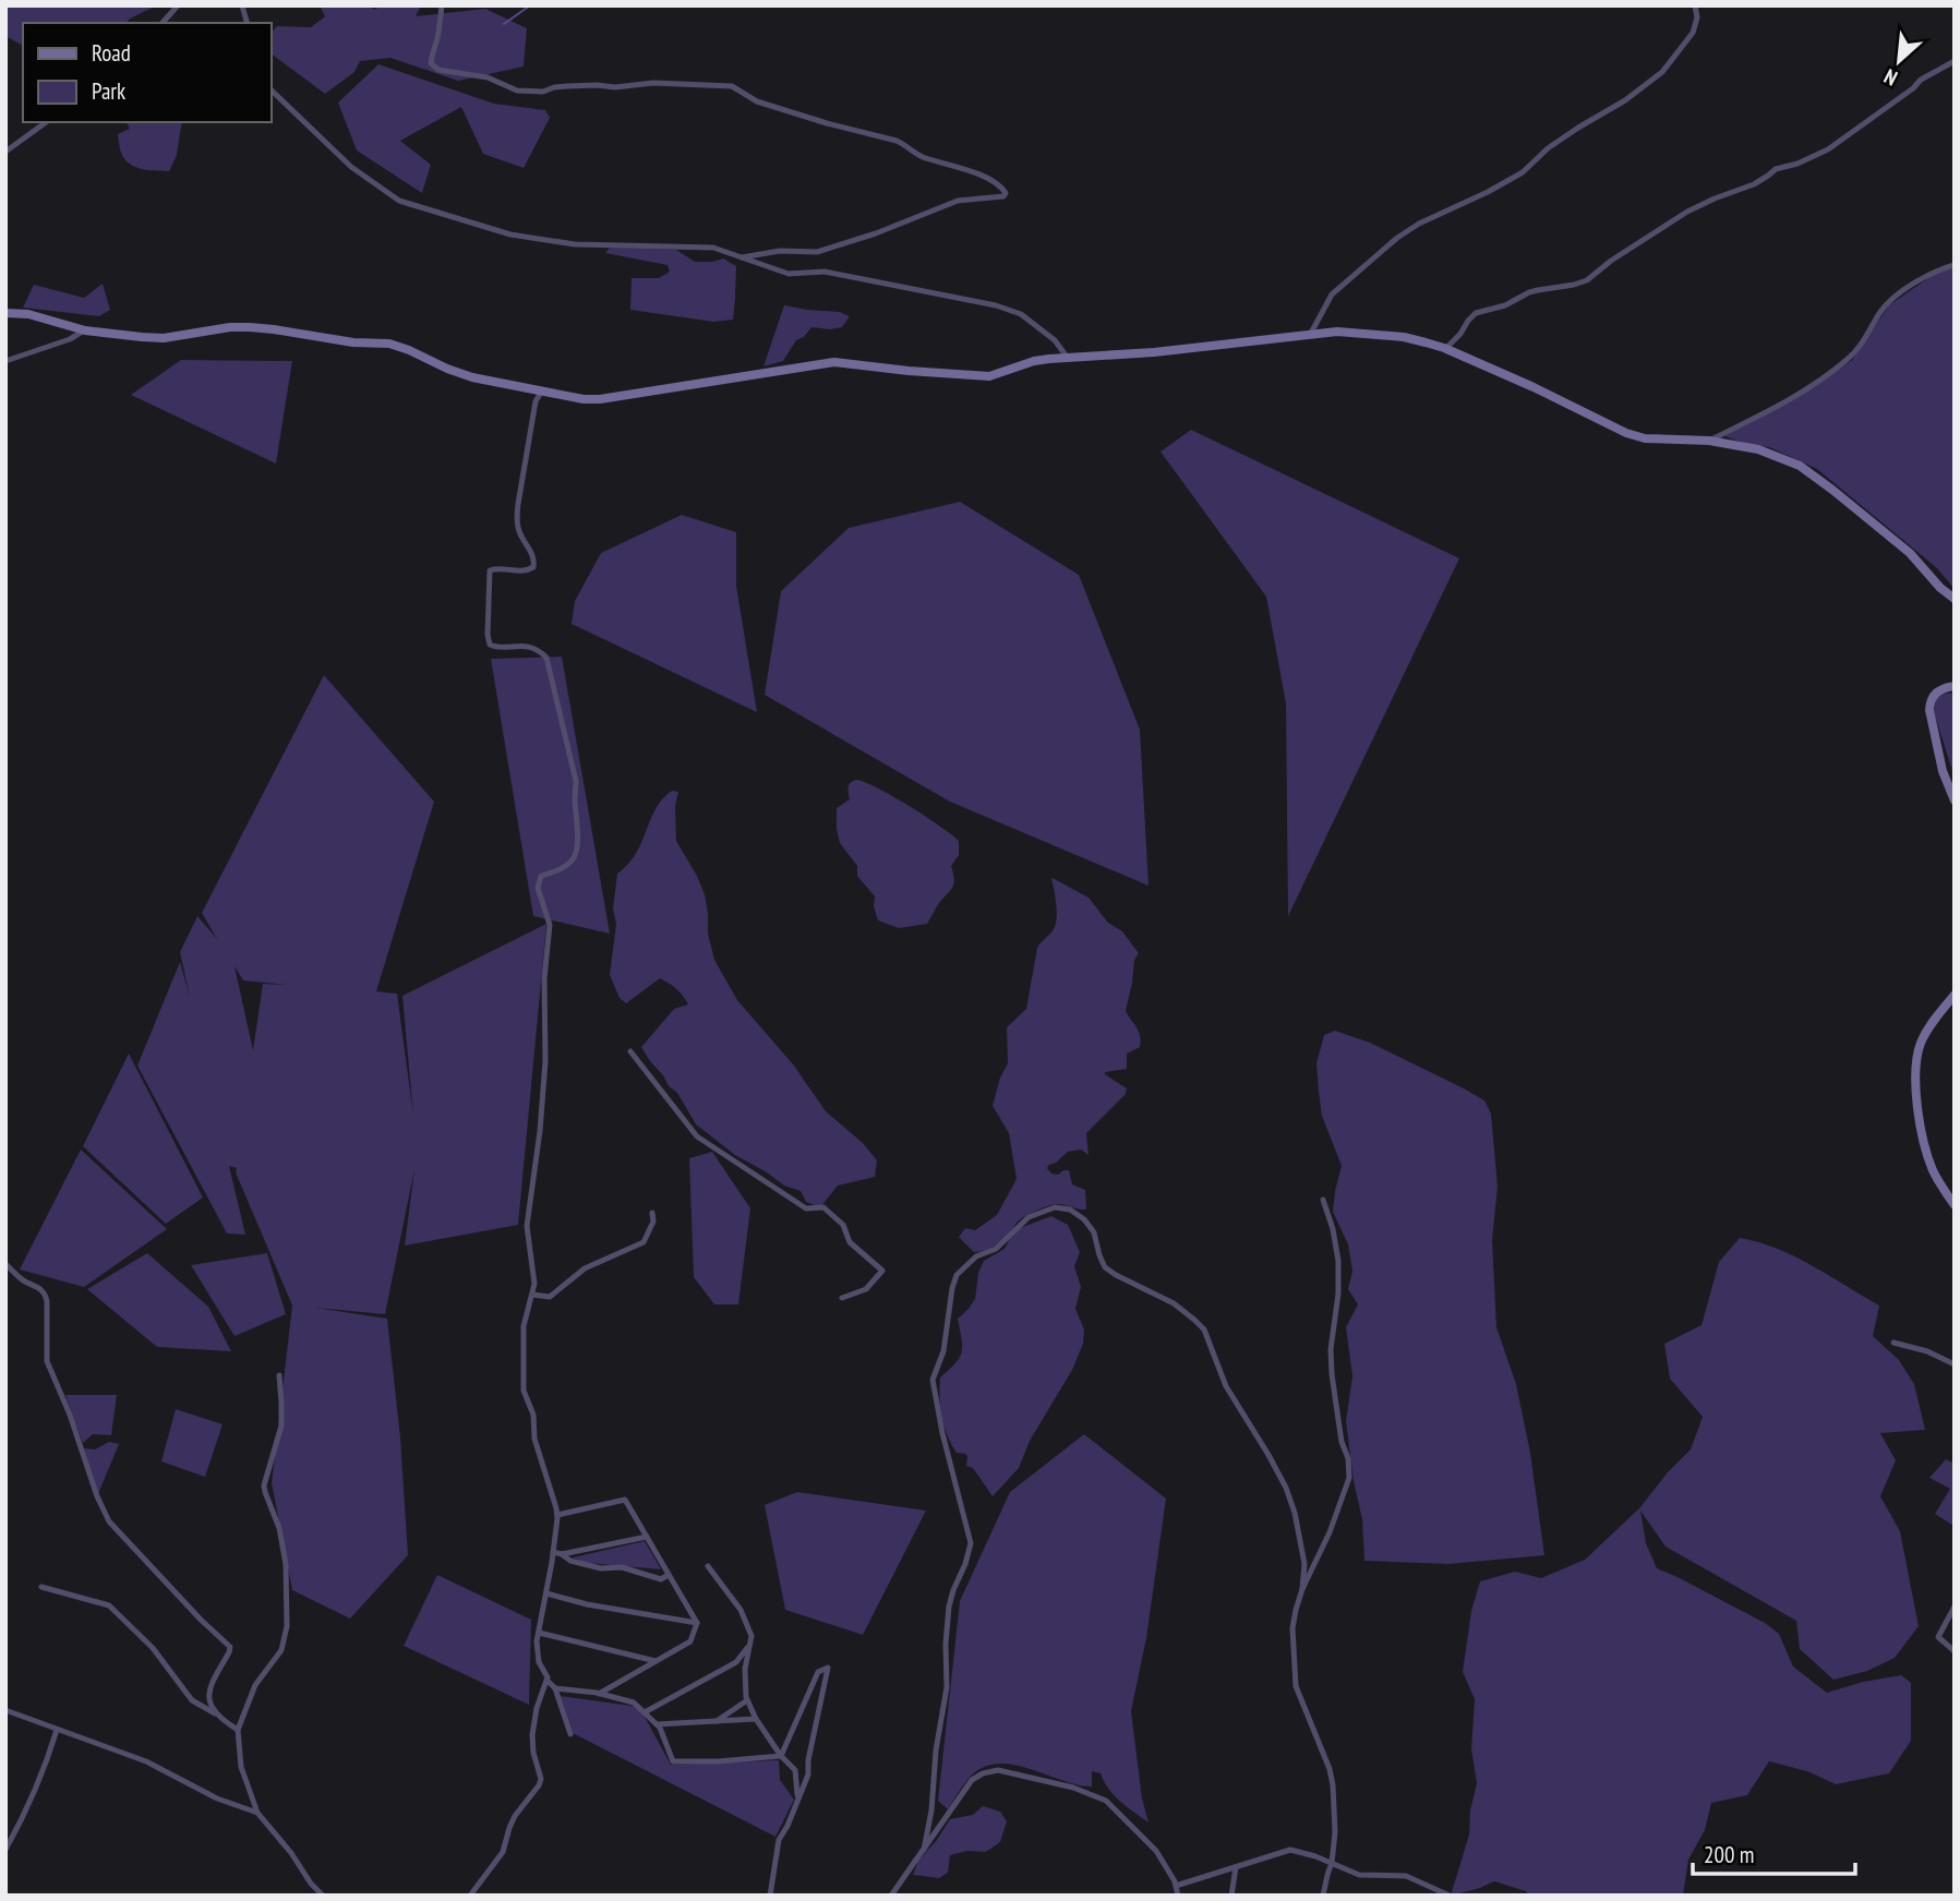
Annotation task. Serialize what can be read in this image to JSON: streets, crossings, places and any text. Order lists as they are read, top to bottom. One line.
{"legend":["Road","Park"],"scale_bar":"200 m","north":"bottom left"}
